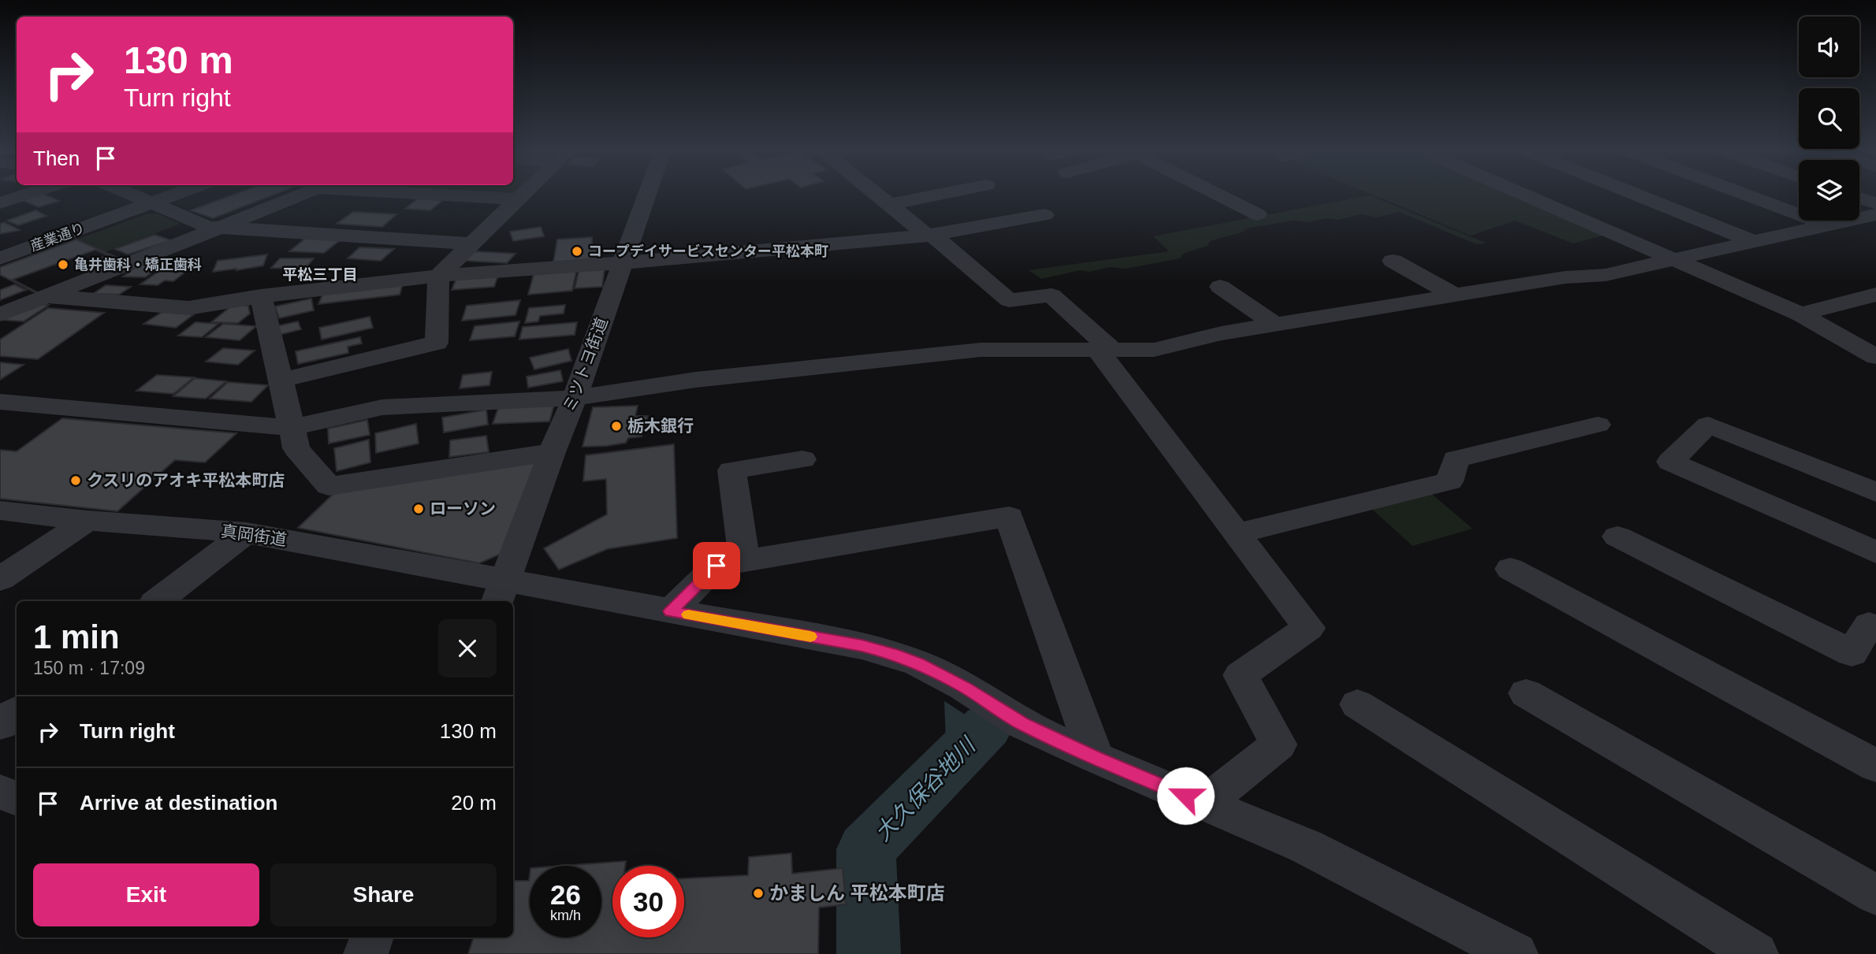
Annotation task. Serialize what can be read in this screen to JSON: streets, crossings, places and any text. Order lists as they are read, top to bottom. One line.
{"streets":{"street":["産業通り","ミツトヨ街道","真岡街道"]},"crossings":[["ミツトヨ街道","真岡街道"]],"districts":["平松三丁目"],"water":["大久保谷地川"],"places":["コープデイサービスセンター平松本町","亀井歯科・矯正歯科","栃木銀行","クスリのアオキ平松本町店","ローソン","かましん 平松本町店"],"page":{"turn":["130 m","Turn right"],"then":"Then","heading":["1 min","150 m · 17:09"],"list":[{"name":"Turn right","value":"130 m"},{"name":"Arrive at destination","value":"20 m"}],"buttons":["Exit","Share"],"speed":"26 km/h","limit":"30"}}
